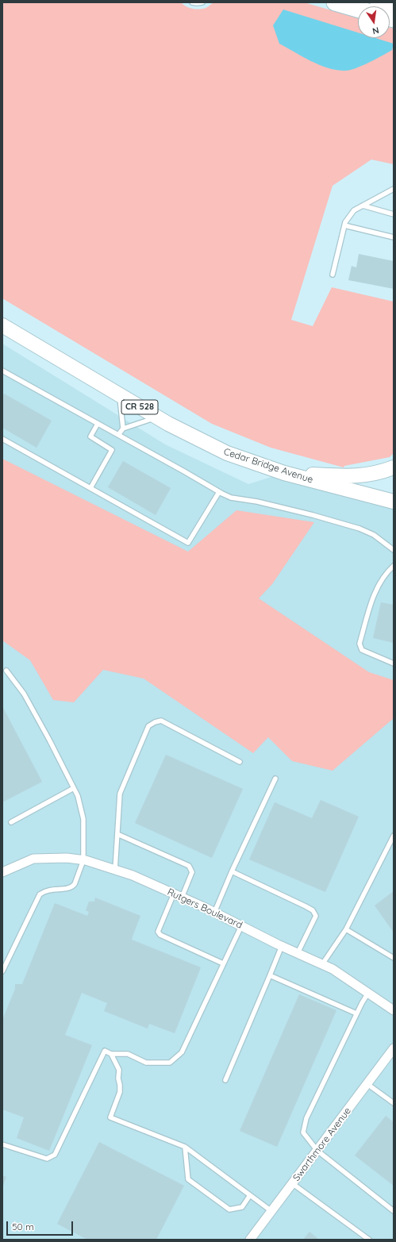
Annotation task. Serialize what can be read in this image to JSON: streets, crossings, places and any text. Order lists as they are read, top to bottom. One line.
{"streets":{"main road":["CR 528","Cedar Bridge Avenue"],"street":["Rutgers Boulevard","Swarthmore Avenue"]},"scale_bar":"50 m","north":"bottom"}
